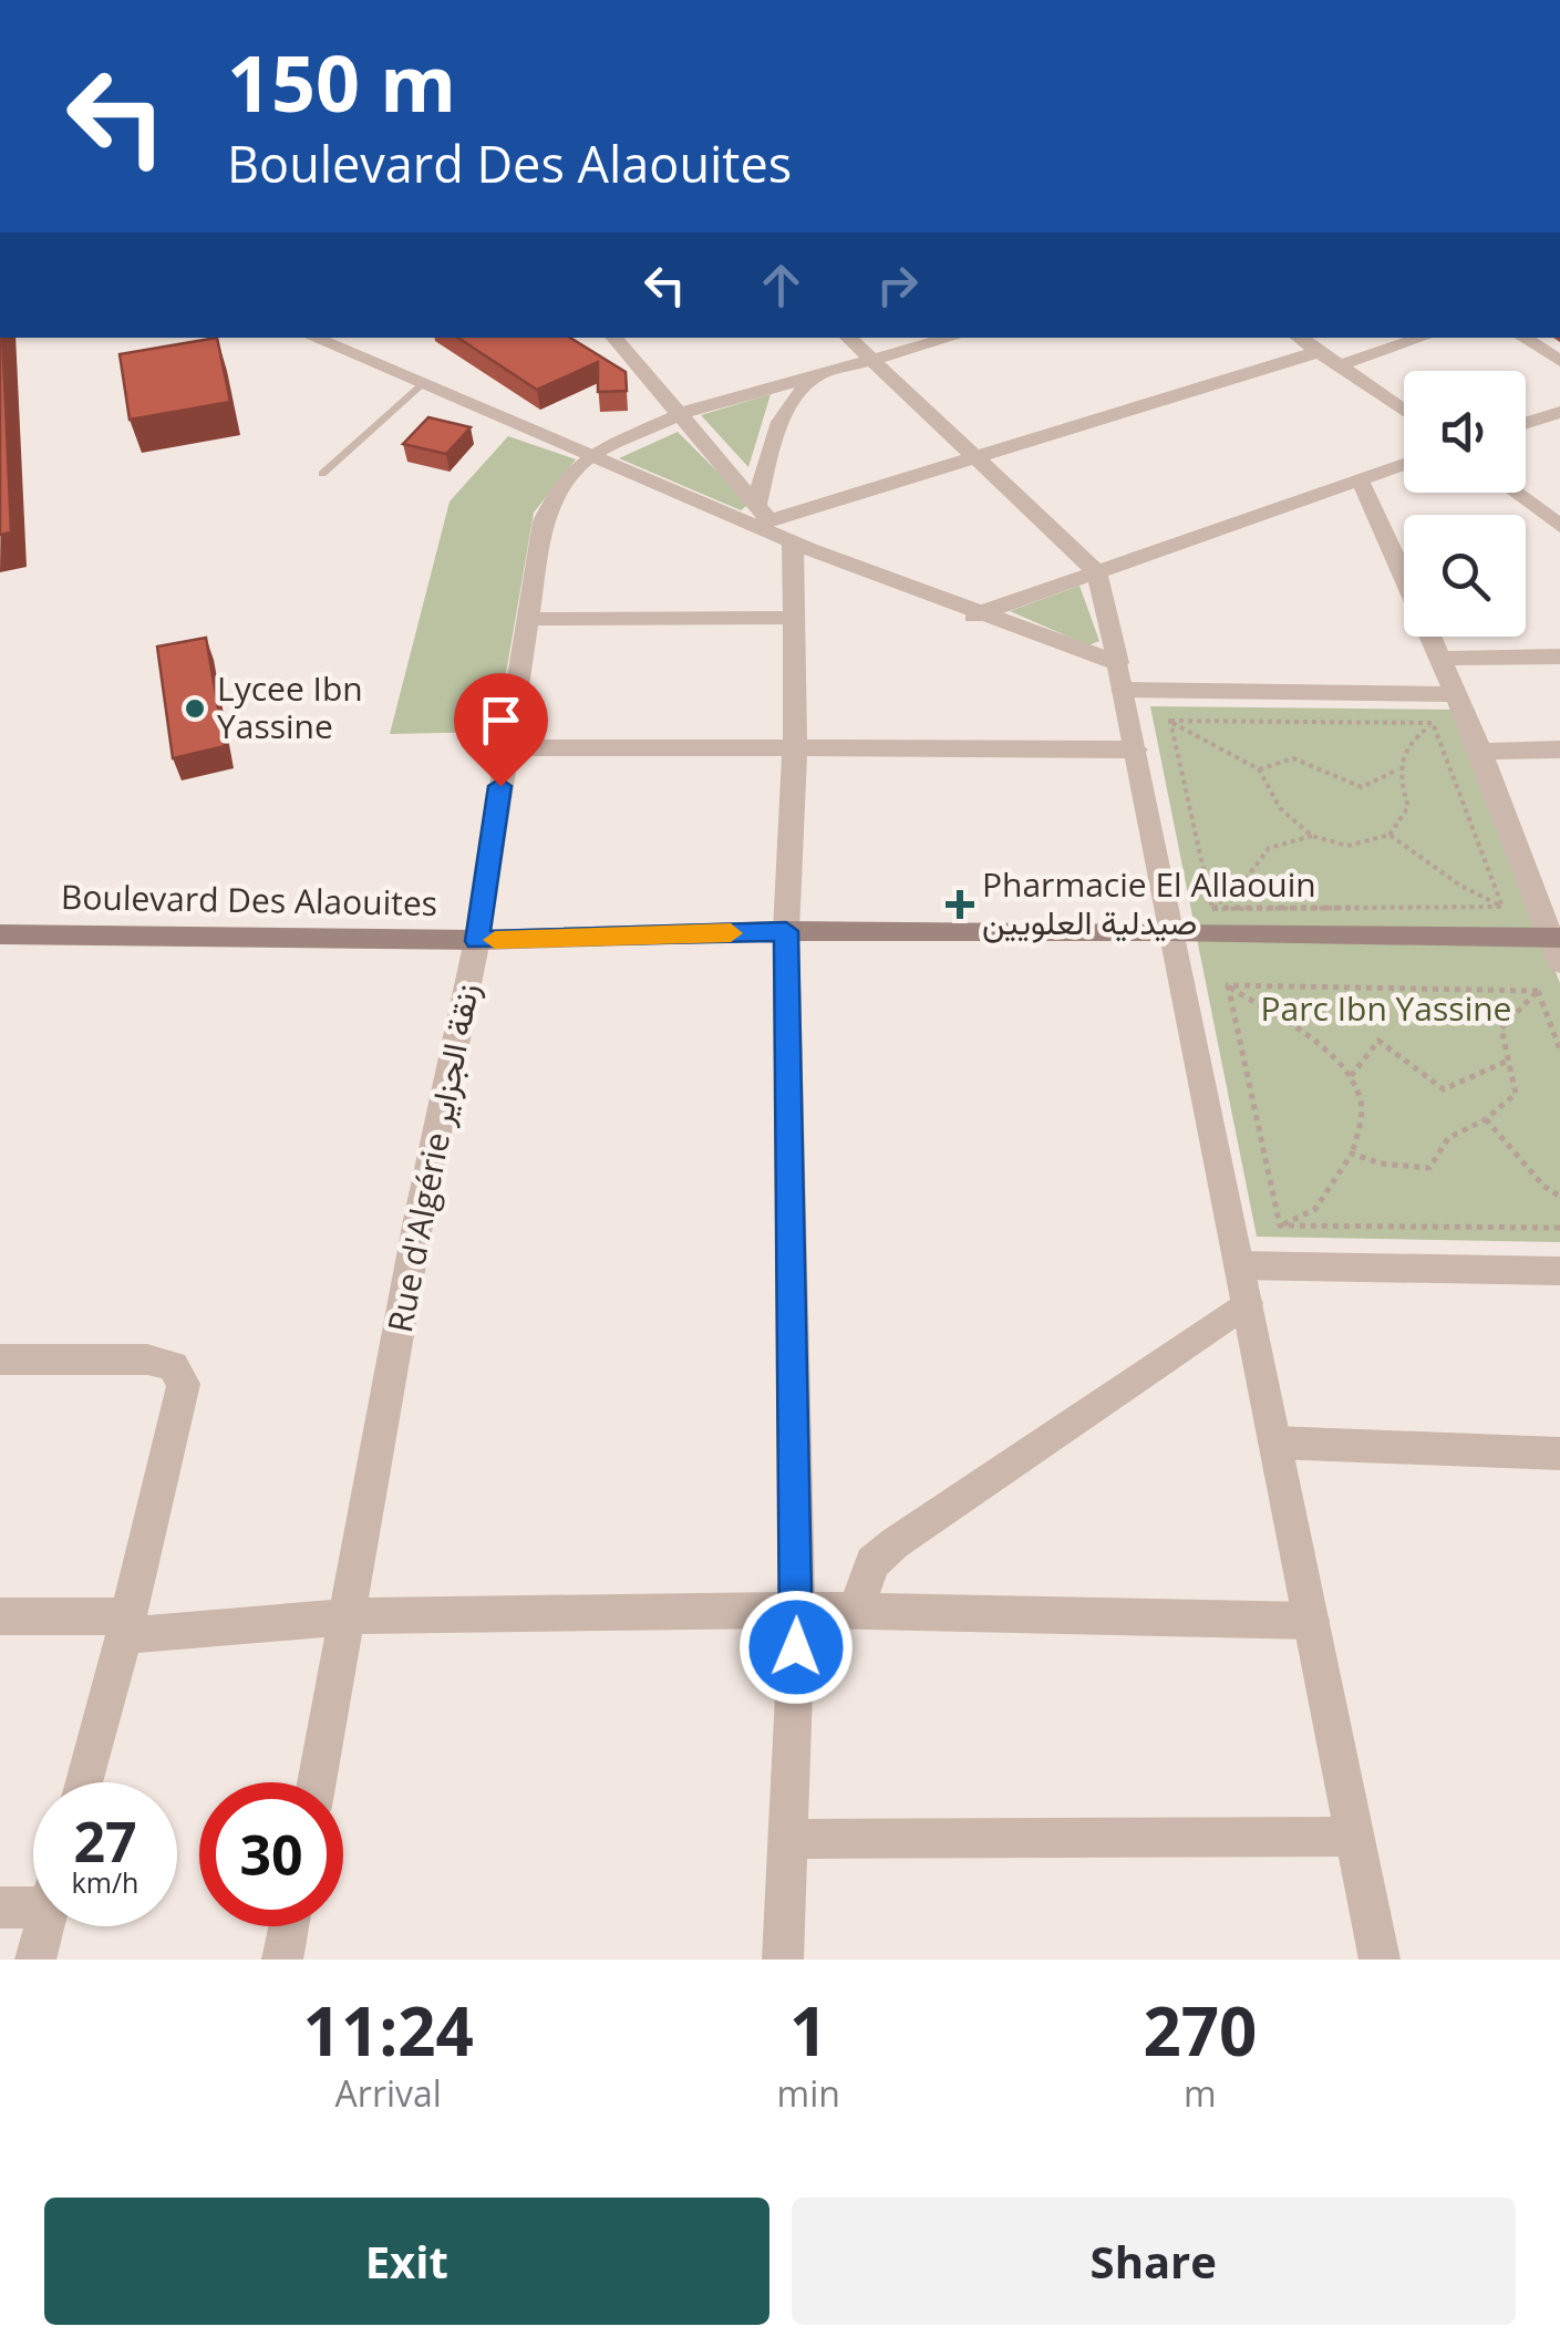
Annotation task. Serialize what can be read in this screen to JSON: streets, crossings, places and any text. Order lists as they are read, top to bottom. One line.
{"streets":{"main road":["Boulevard Des Alaouites"],"street":["Rue d'Algérie زنقة الجزاير"]},"crossings":[["Boulevard Des Alaouites","Rue d'Algérie زنقة الجزاير"]],"parks":["Parc Ibn Yassine"],"places":{"other":["Lycee Ibn Yassine"],"health":["Pharmacie El Allaouin صيدلية العلويين"]},"page":{"turn":["150 m","Boulevard Des Alaouites"],"speed":"27 km/h","limit":"30","eta":["11:24","Arrival","1","min","270","m"],"buttons":["Exit","Share"]}}
